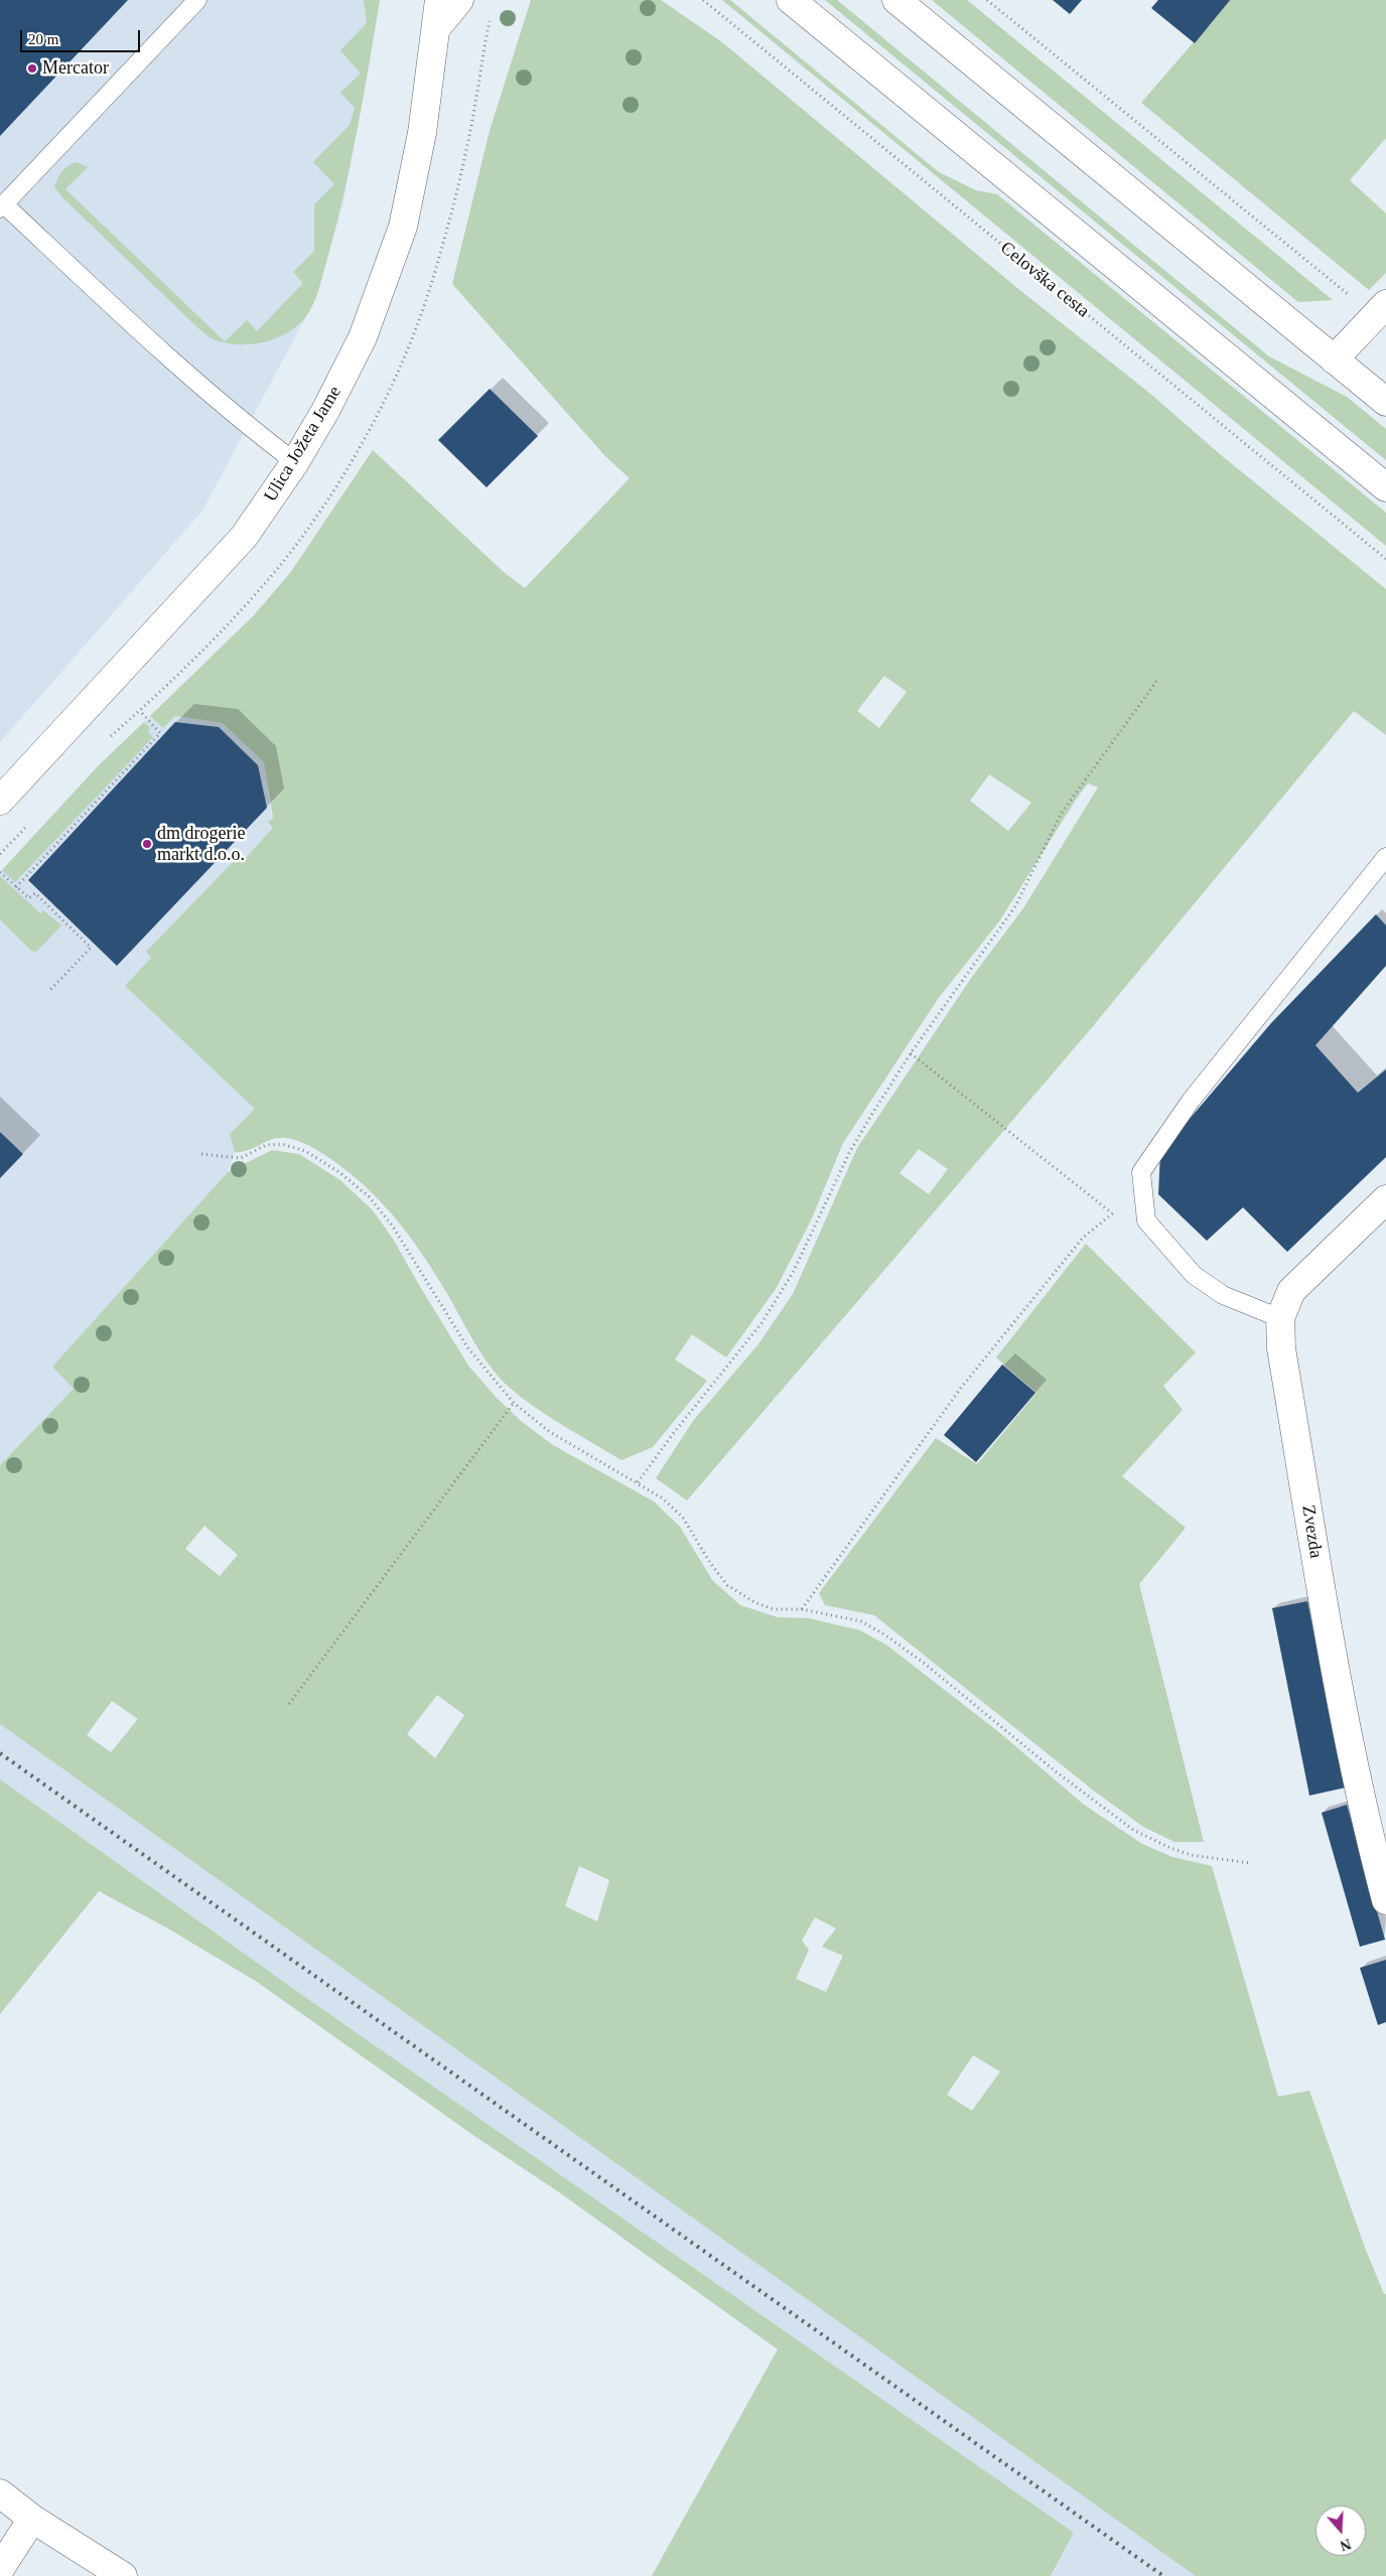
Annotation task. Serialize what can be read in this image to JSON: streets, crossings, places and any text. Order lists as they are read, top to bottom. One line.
{"streets":{"street":["Ulica Jožeta Jame","Zvezda"],"path":["Celovška cesta"]},"places":["Mercator","dm drogerie markt d.o.o."],"scale_bar":"20 m","north":"bottom"}
